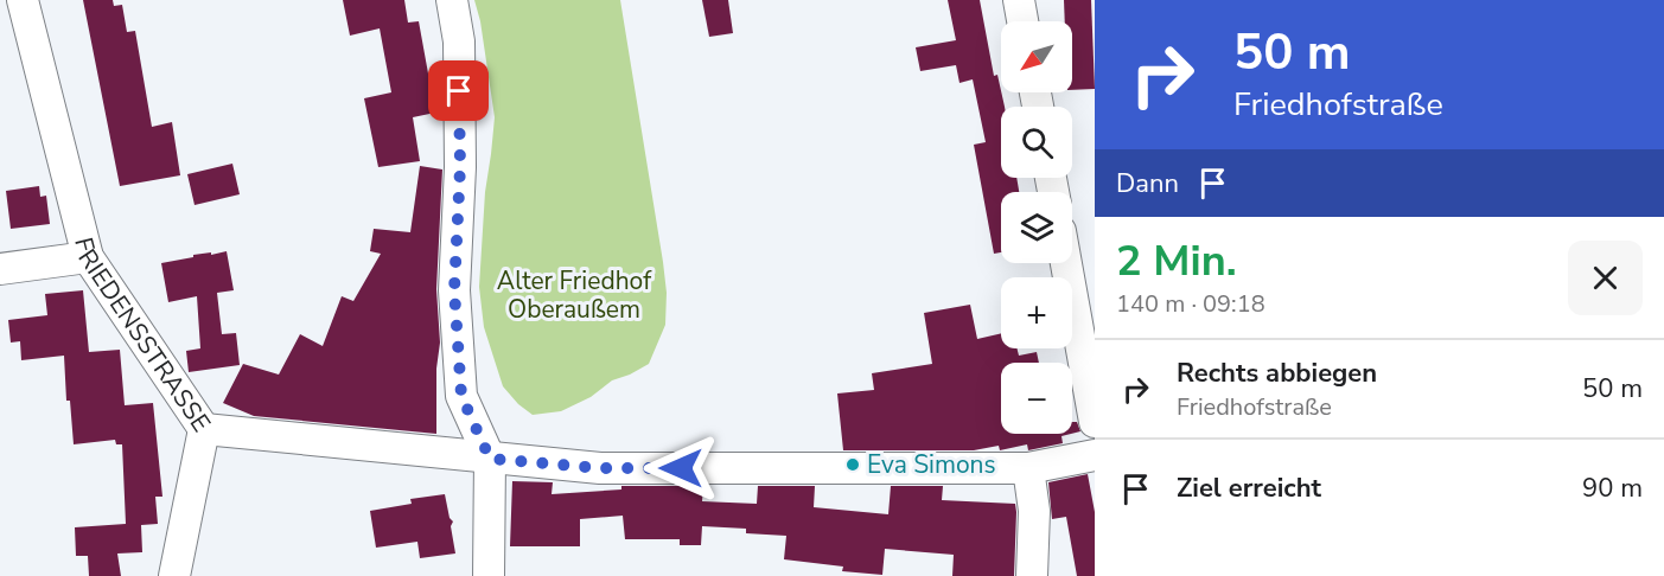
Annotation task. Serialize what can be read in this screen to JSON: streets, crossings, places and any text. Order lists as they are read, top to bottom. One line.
{"streets":{"street":["FRIEDENSSTRASSE"]},"parks":["Alter Friedhof Oberaußem"],"places":["Eva Simons"],"north":"bottom left","page":{"turn":["50 m","Friedhofstraße"],"map_buttons":["+","−"],"then":"Dann","heading":["2 Min.","140 m · 09:18"],"list":[{"name":"Rechts abbiegen","note":"Friedhofstraße","value":"50 m"},{"name":"Ziel erreicht","value":"90 m"}]}}
